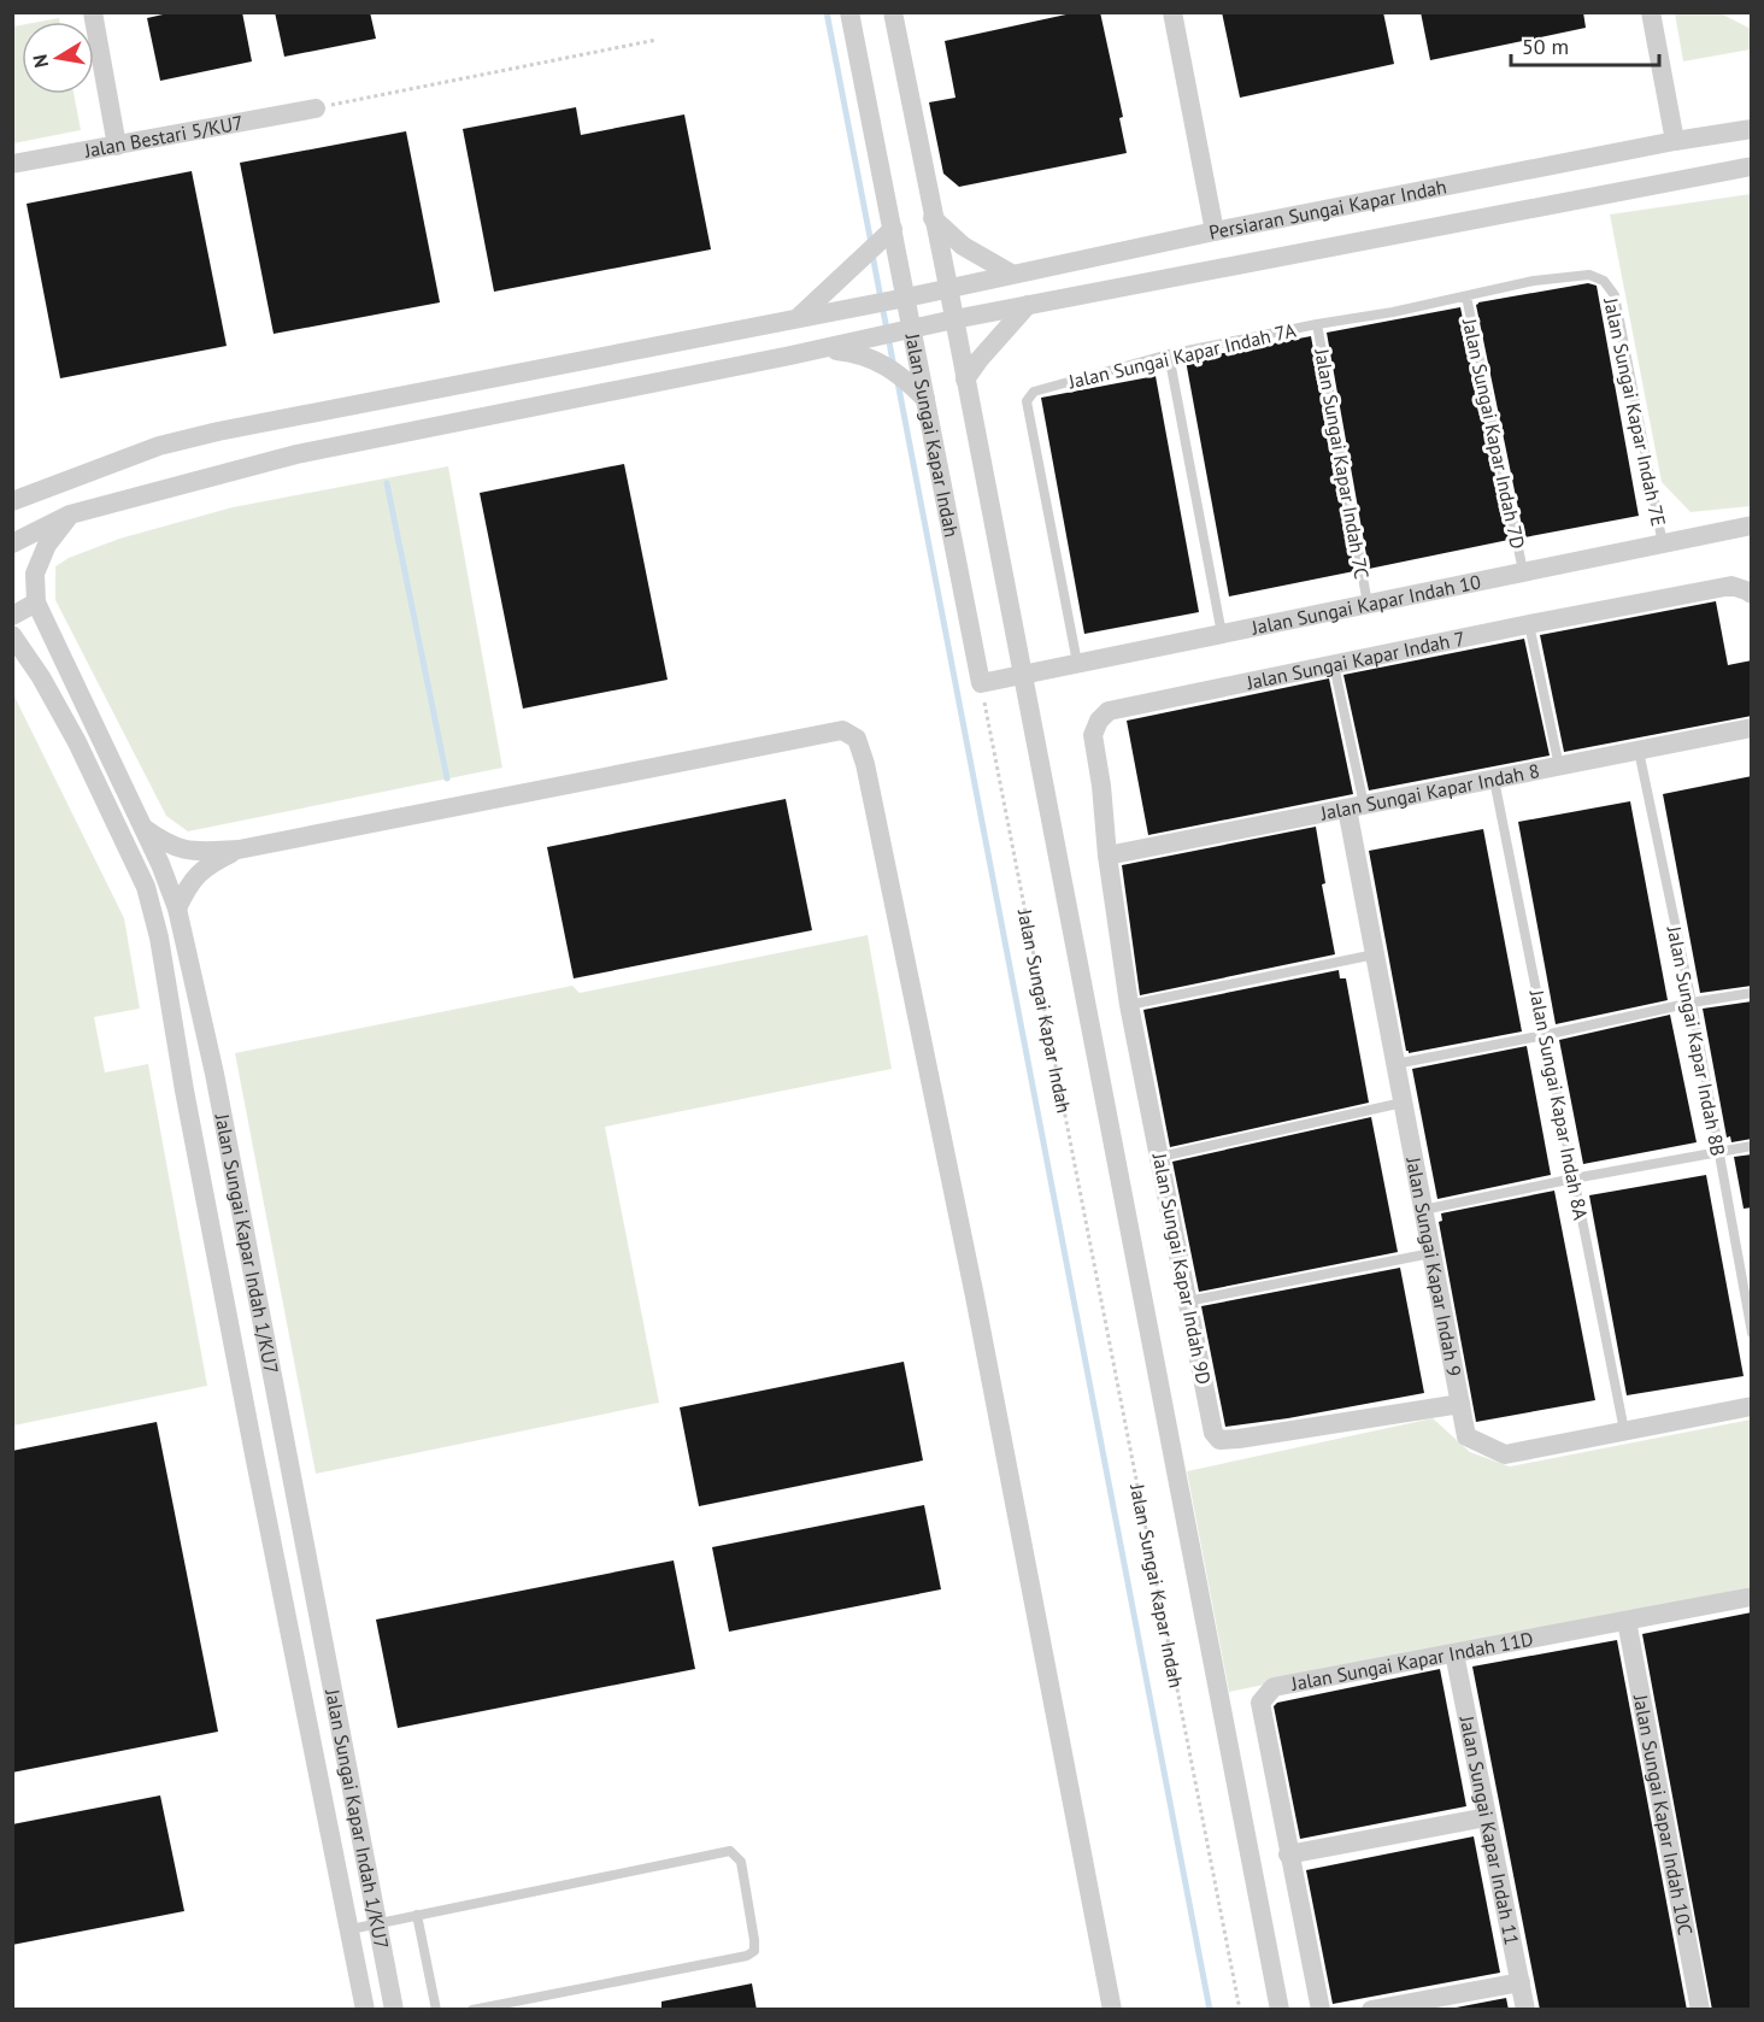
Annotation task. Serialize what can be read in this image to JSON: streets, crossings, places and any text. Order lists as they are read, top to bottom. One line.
{"streets":{"street":["Jalan Bestari 5/KU7","Persiaran Sungai Kapar Indah","Jalan Sungai Kapar Indah","Jalan Sungai Kapar Indah 10","Jalan Sungai Kapar Indah 7","Jalan Sungai Kapar Indah 8","Jalan Sungai Kapar Indah 1/KU7","Jalan Sungai Kapar Indah 9","Jalan Sungai Kapar Indah 9D","Jalan Sungai Kapar Indah 11D","Jalan Sungai Kapar Indah 10C","Jalan Sungai Kapar Indah 11"],"lane":["Jalan Sungai Kapar Indah 7A","Jalan Sungai Kapar Indah 7E","Jalan Sungai Kapar Indah 7D","Jalan Sungai Kapar Indah 7C","Jalan Sungai Kapar Indah 8B","Jalan Sungai Kapar Indah 8A"]},"crossings":[["Persiaran Sungai Kapar Indah","Jalan Sungai Kapar Indah"],["Persiaran Sungai Kapar Indah","Jalan Sungai Kapar Indah 1/KU7"],["Jalan Sungai Kapar Indah 7A","Jalan Sungai Kapar Indah 7E"],["Jalan Sungai Kapar Indah 7A","Jalan Sungai Kapar Indah 7D"],["Jalan Sungai Kapar Indah 7A","Jalan Sungai Kapar Indah 7C"],["Jalan Sungai Kapar Indah 7A","Jalan Sungai Kapar Indah 10"],["Jalan Sungai Kapar Indah 7E","Jalan Sungai Kapar Indah 10"],["Jalan Sungai Kapar Indah 7D","Jalan Sungai Kapar Indah 10"],["Jalan Sungai Kapar Indah","Jalan Sungai Kapar Indah 10"],["Jalan Sungai Kapar Indah 7C","Jalan Sungai Kapar Indah 10"],["Jalan Sungai Kapar Indah 7","Jalan Sungai Kapar Indah 8"],["Jalan Sungai Kapar Indah 7","Jalan Sungai Kapar Indah 9D"],["Jalan Sungai Kapar Indah 8","Jalan Sungai Kapar Indah 8B"],["Jalan Sungai Kapar Indah 8","Jalan Sungai Kapar Indah 8A"],["Jalan Sungai Kapar Indah 8","Jalan Sungai Kapar Indah 9"],["Jalan Sungai Kapar Indah 8","Jalan Sungai Kapar Indah 9D"],["Jalan Sungai Kapar Indah 8A","Jalan Sungai Kapar Indah 9"],["Jalan Sungai Kapar Indah 9","Jalan Sungai Kapar Indah 9D"],["Jalan Sungai Kapar Indah 11D","Jalan Sungai Kapar Indah 10C"],["Jalan Sungai Kapar Indah 11D","Jalan Sungai Kapar Indah 11"]],"scale_bar":"50 m","north":"left"}
